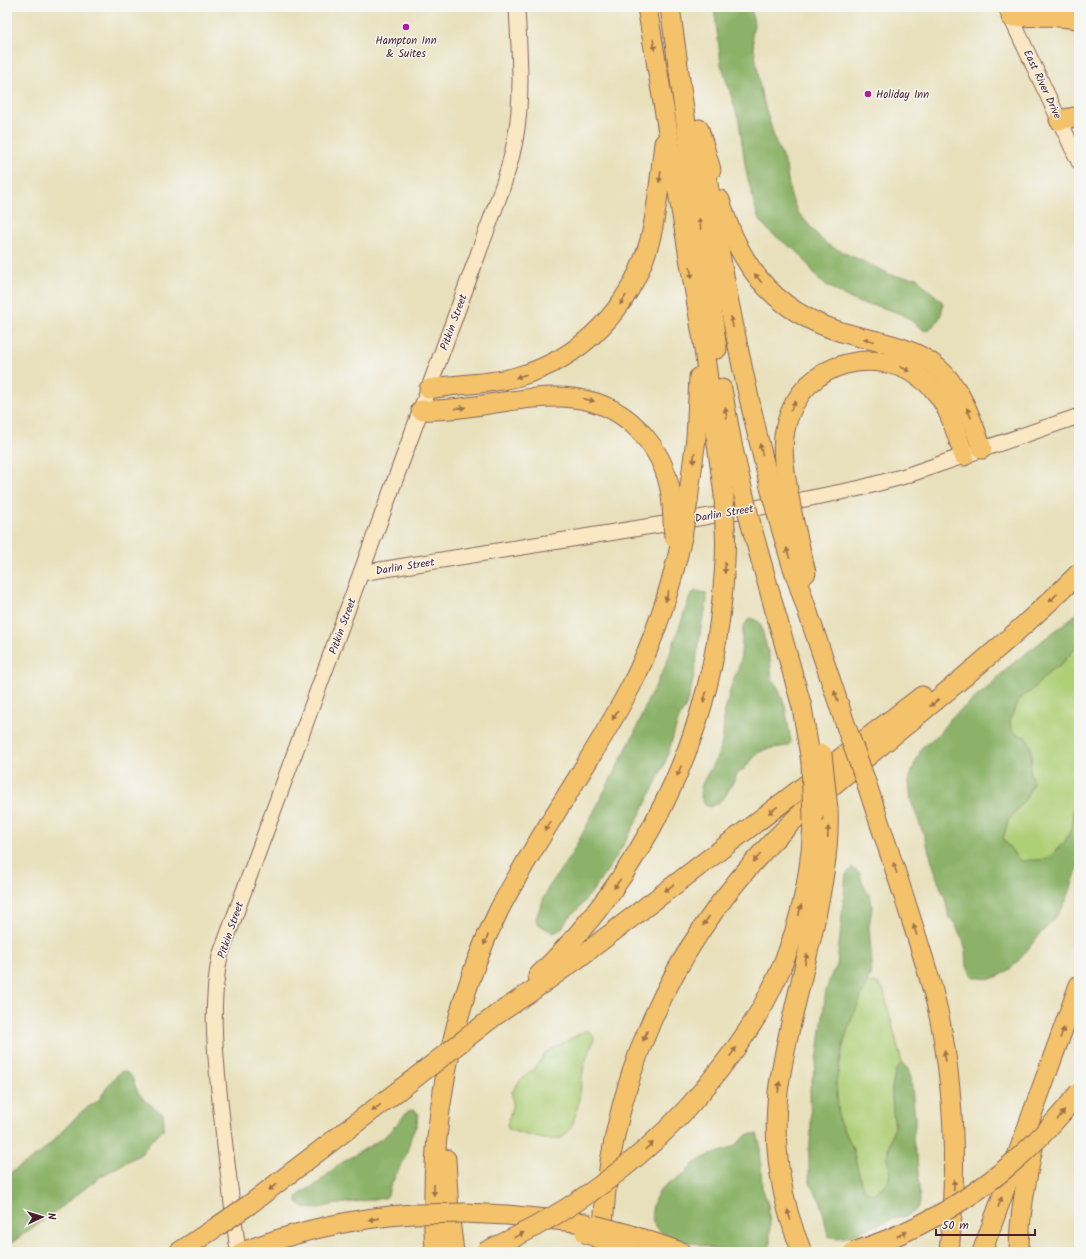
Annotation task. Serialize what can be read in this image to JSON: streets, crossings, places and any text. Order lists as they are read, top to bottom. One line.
{"streets":{"main road":["East River Drive","Pitkin Street","Darlin Street"]},"crossings":[["Pitkin Street","Darlin Street"]],"places":["Hampton Inn & Suites","Holiday Inn"],"scale_bar":"50 m","north":"right"}
